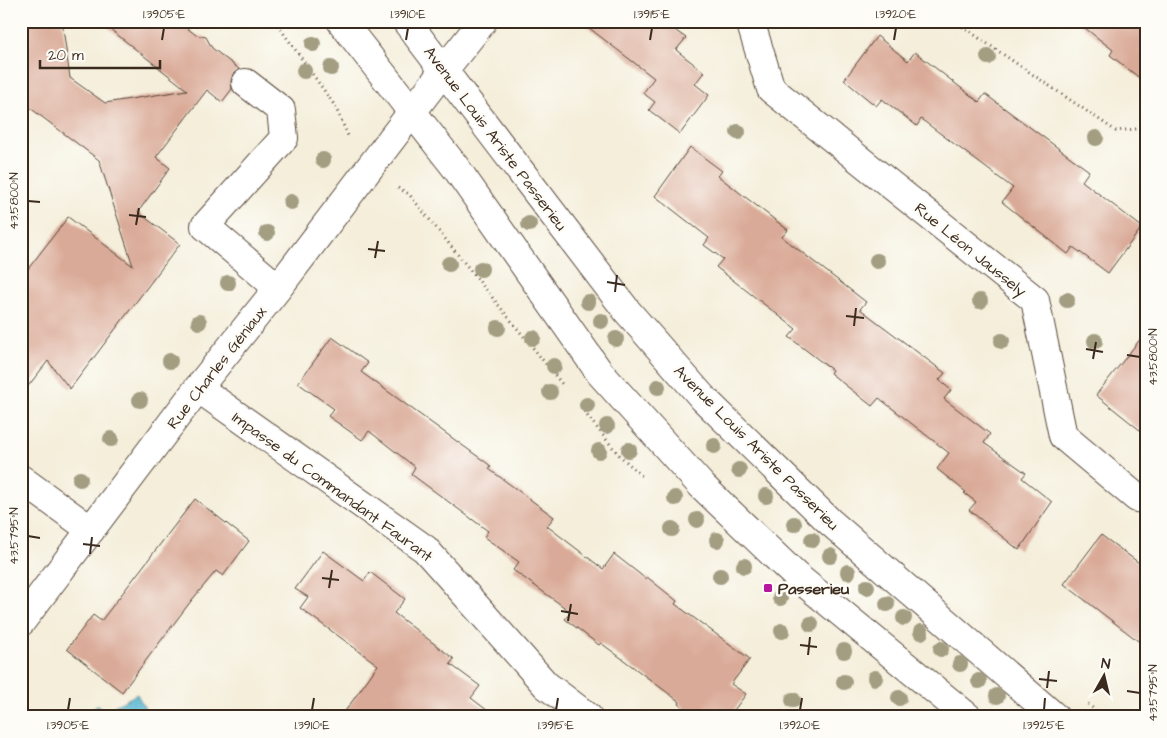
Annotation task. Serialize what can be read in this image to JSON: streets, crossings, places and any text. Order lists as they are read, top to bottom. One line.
{"streets":{"street":["Avenue Louis Ariste Passerieu","Rue Léon Jaussely","Rue Charles Géniaux","Impasse du Commandant Faurant"]},"crossings":[["Avenue Louis Ariste Passerieu","Rue Charles Géniaux"],["Rue Charles Géniaux","Impasse du Commandant Faurant"]],"places":{"transit":["Passerieu"]},"scale_bar":"20 m","north":"top","coordinates":["1.3905°E","1.3910°E","1.3915°E","1.3920°E","43.5800°N","43.5795°N","1.3925°E"]}
